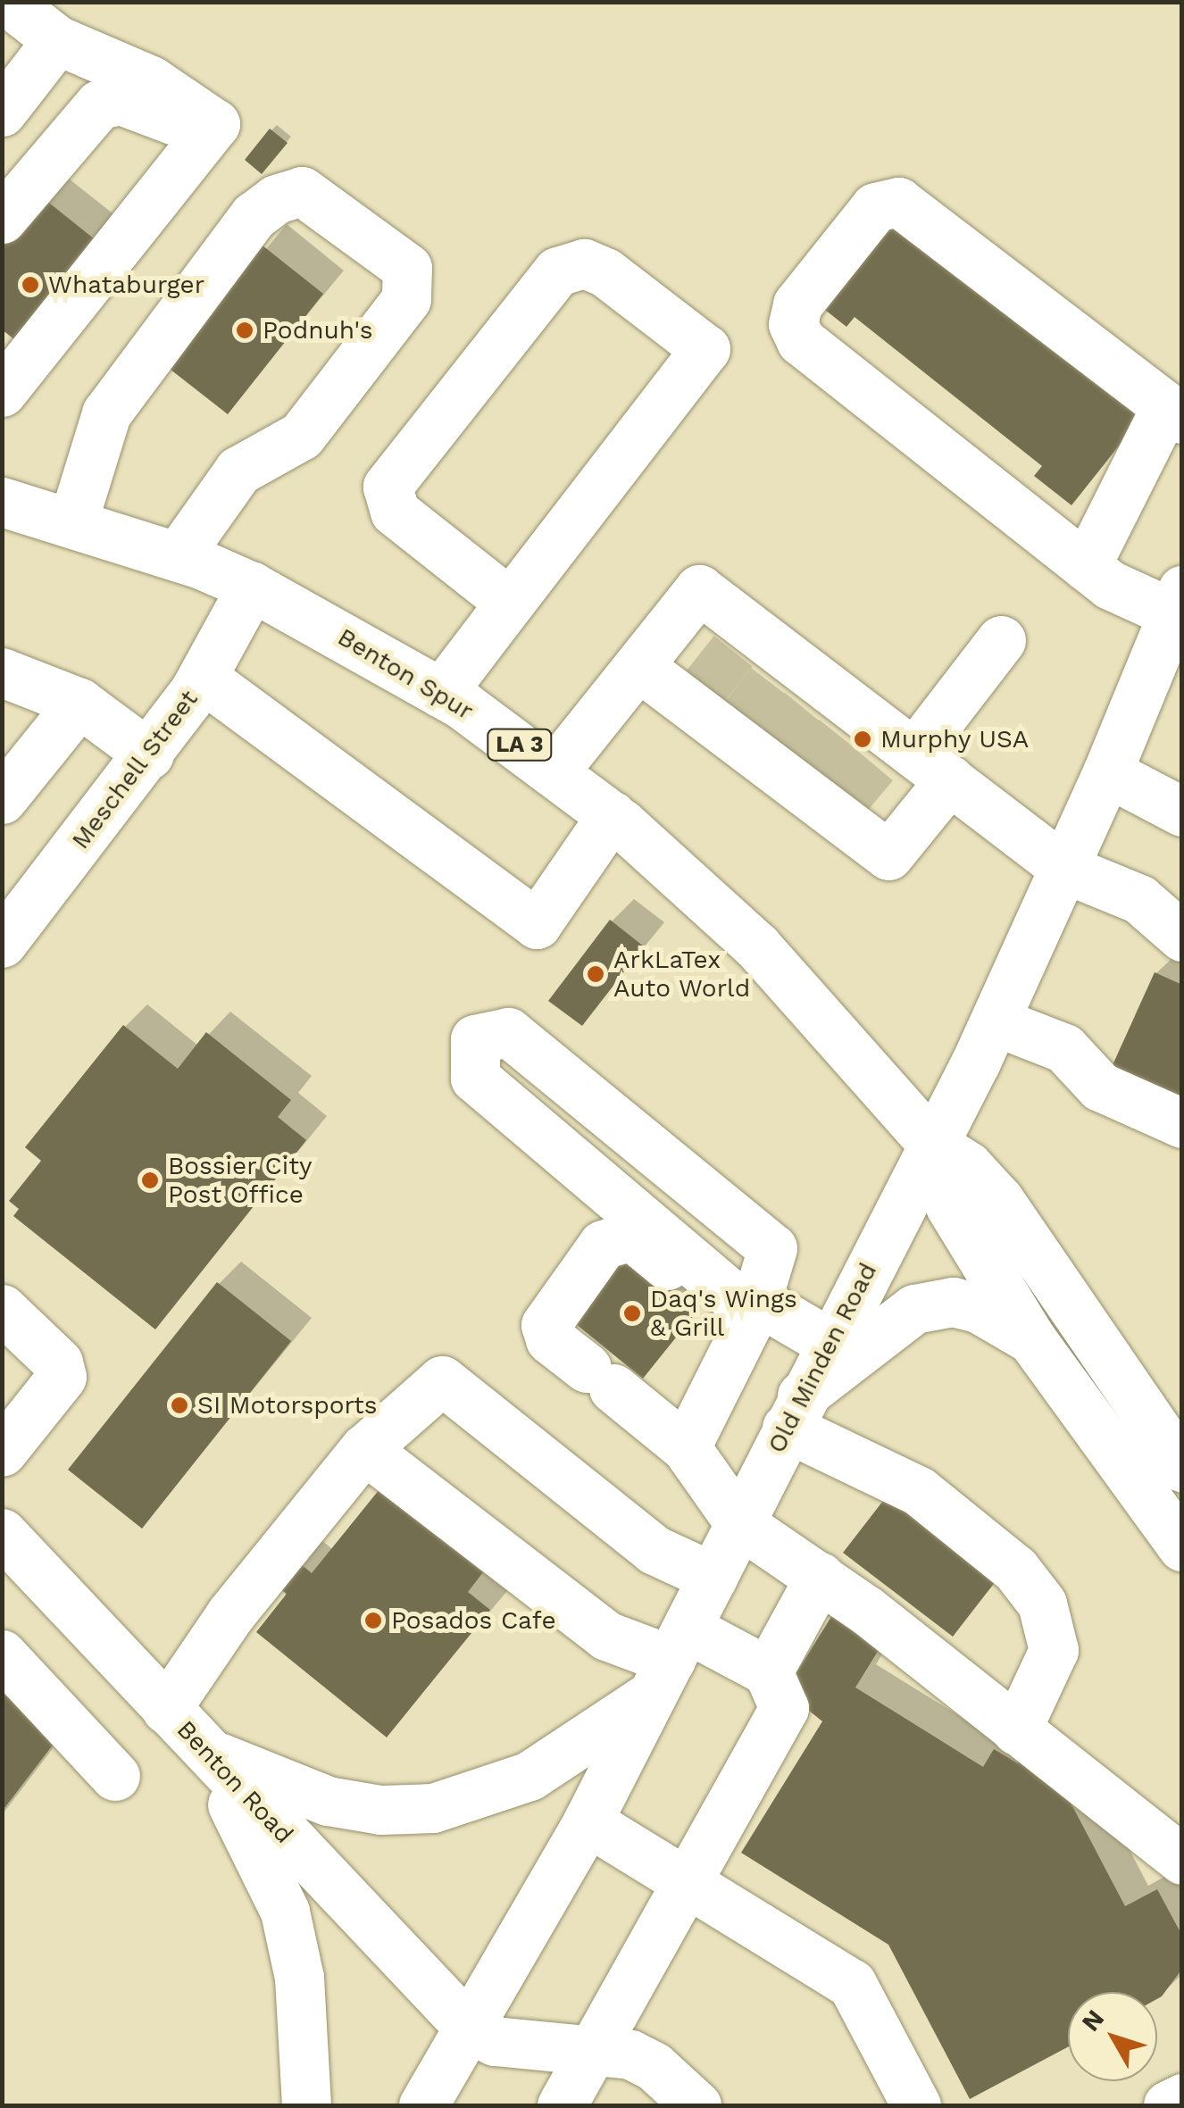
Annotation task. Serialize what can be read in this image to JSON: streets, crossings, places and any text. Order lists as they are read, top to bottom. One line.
{"streets":{"main road":["Benton Spur","LA 3","Meschell Street","Old Minden Road","Benton Road"]},"crossings":[["Benton Spur","Meschell Street"],["Benton Spur","Old Minden Road"],["Old Minden Road","Benton Road"]],"places":["Whataburger","Podnuh's","Murphy USA","ArkLaTex Auto World","Bossier City Post Office","Daq's Wings & Grill","SI Motorsports","Posados Cafe"],"north":"top left"}
